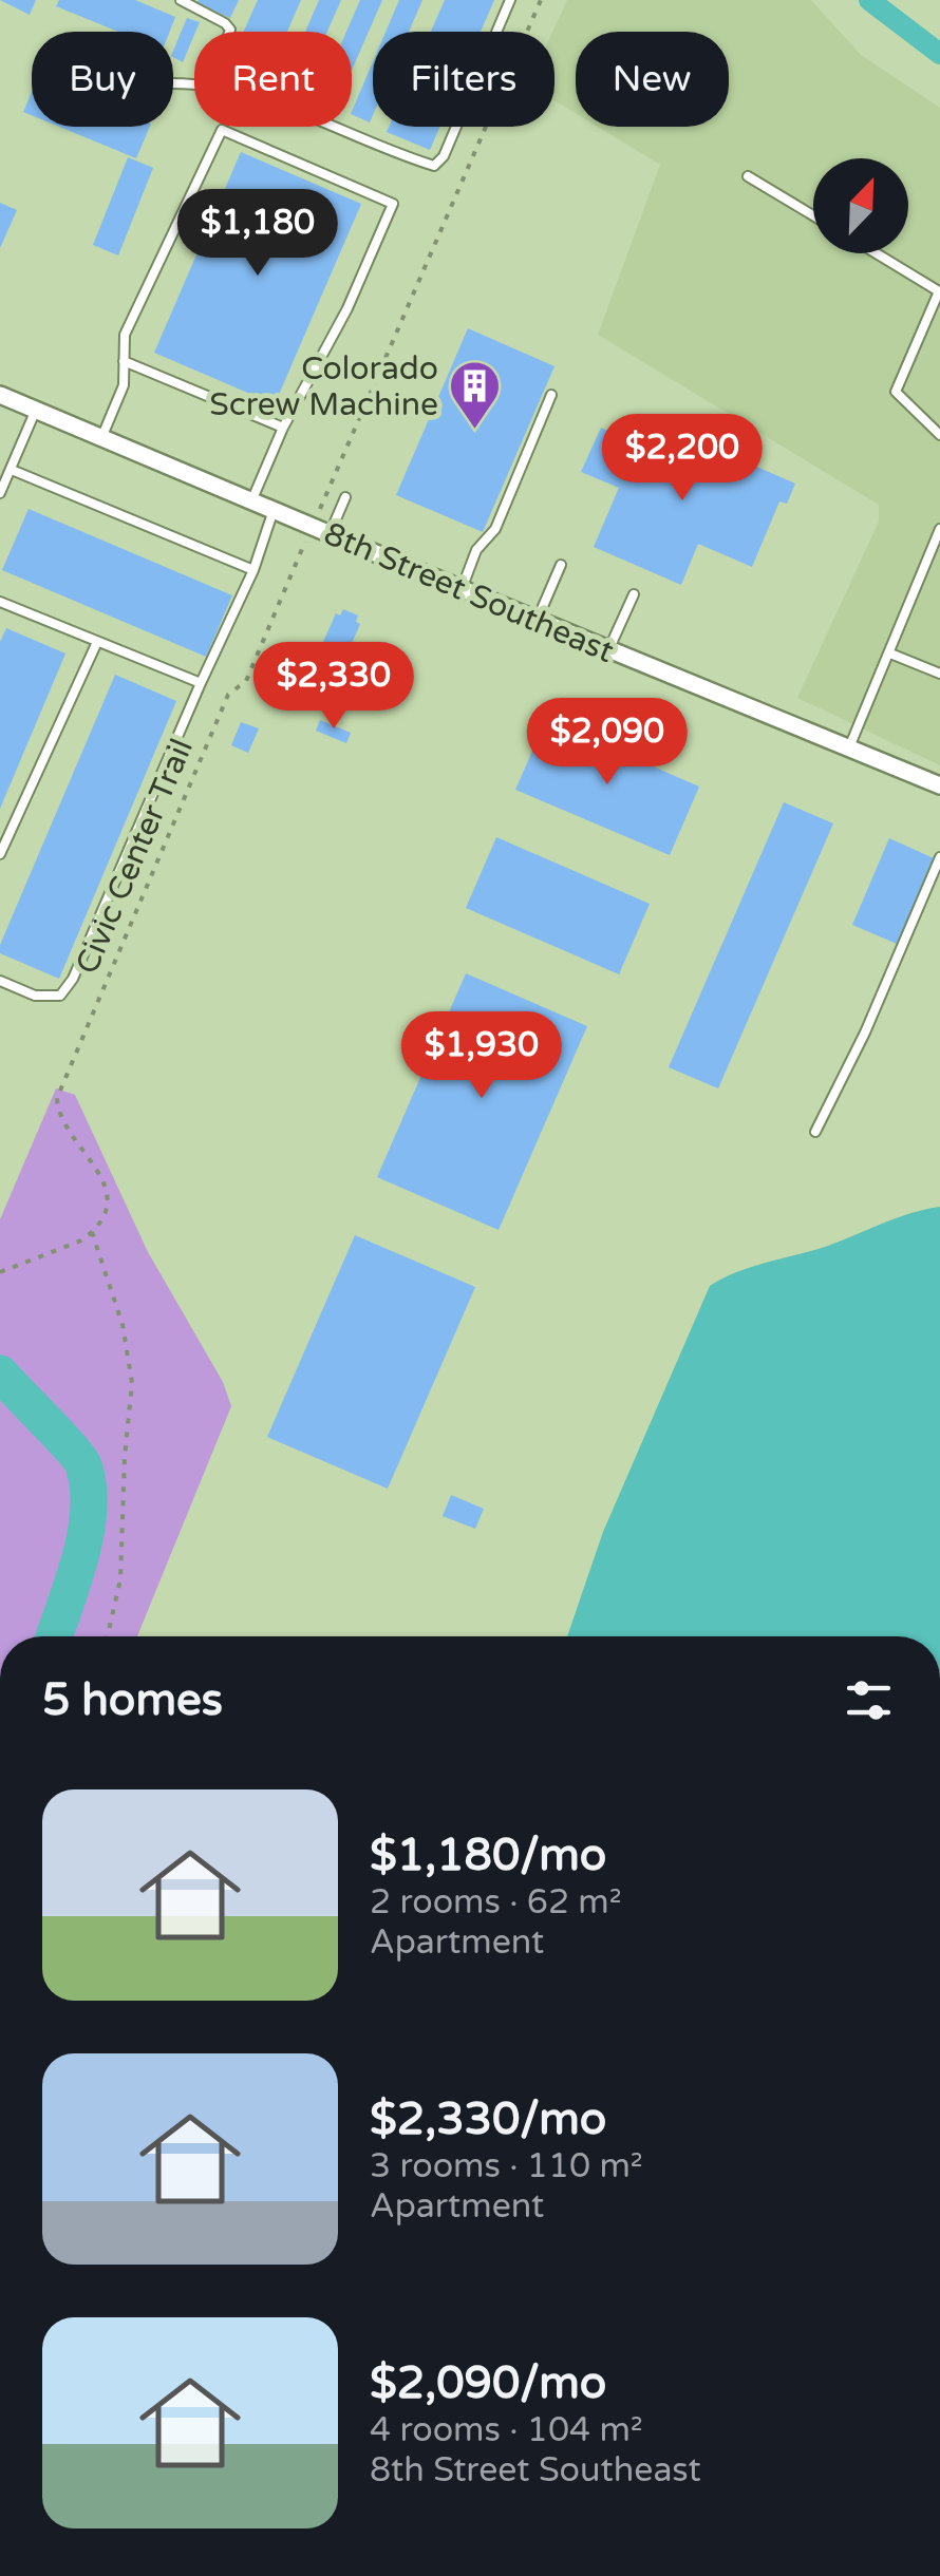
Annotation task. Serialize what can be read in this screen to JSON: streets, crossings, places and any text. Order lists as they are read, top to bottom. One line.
{"streets":{"street":["8th Street Southeast"],"path":["Civic Center Trail"]},"crossings":[["8th Street Southeast","Civic Center Trail"]],"places":{"building":["Colorado Screw Machine"]},"north":"top right","page":{"chip":["Buy","Rent","Filters","New"],"price":["$1,180","$2,200","$2,330","$2,090","$1,930"],"heading":"5 homes","list":[{"name":"$1,180/mo","note":"2 rooms · 62 m² · Apartment"},{"name":"$2,330/mo","note":"3 rooms · 110 m² · Apartment"},{"name":"$2,090/mo","note":"4 rooms · 104 m² · 8th Street Southeast"}]}}
